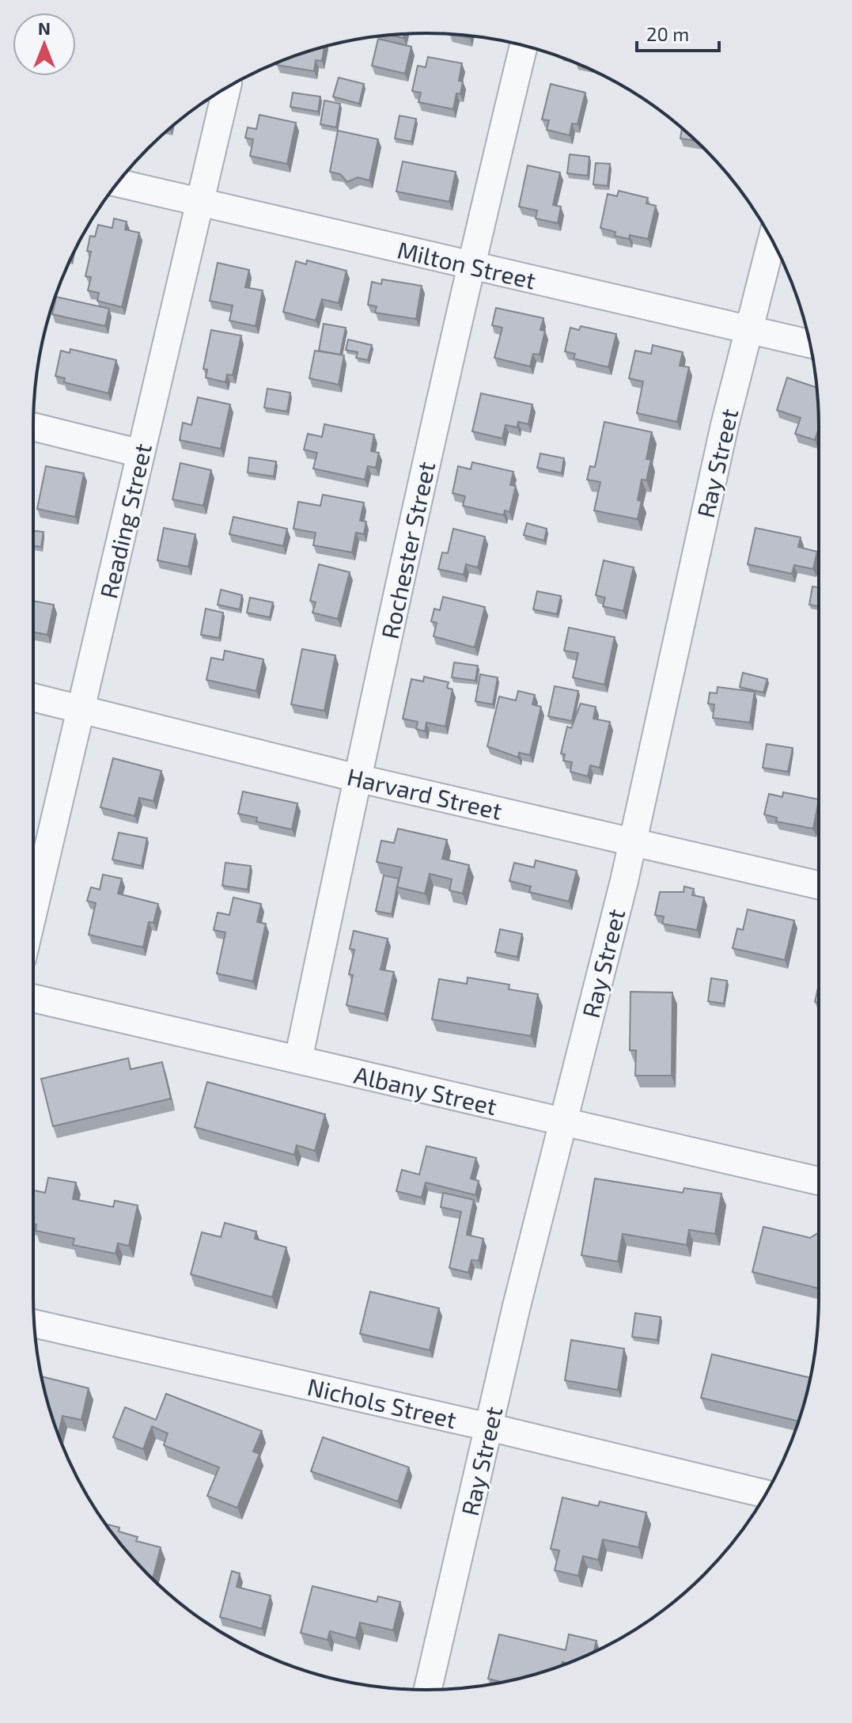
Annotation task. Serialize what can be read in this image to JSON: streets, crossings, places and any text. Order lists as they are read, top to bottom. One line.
{"streets":{"street":["Milton Street","Ray Street","Reading Street","Rochester Street","Harvard Street","Albany Street","Nichols Street"]},"crossings":[["Milton Street","Ray Street"],["Milton Street","Reading Street"],["Milton Street","Rochester Street"],["Ray Street","Harvard Street"],["Ray Street","Albany Street"],["Ray Street","Nichols Street"],["Reading Street","Harvard Street"],["Rochester Street","Harvard Street"],["Rochester Street","Albany Street"]],"scale_bar":"20 m","north":"top"}
